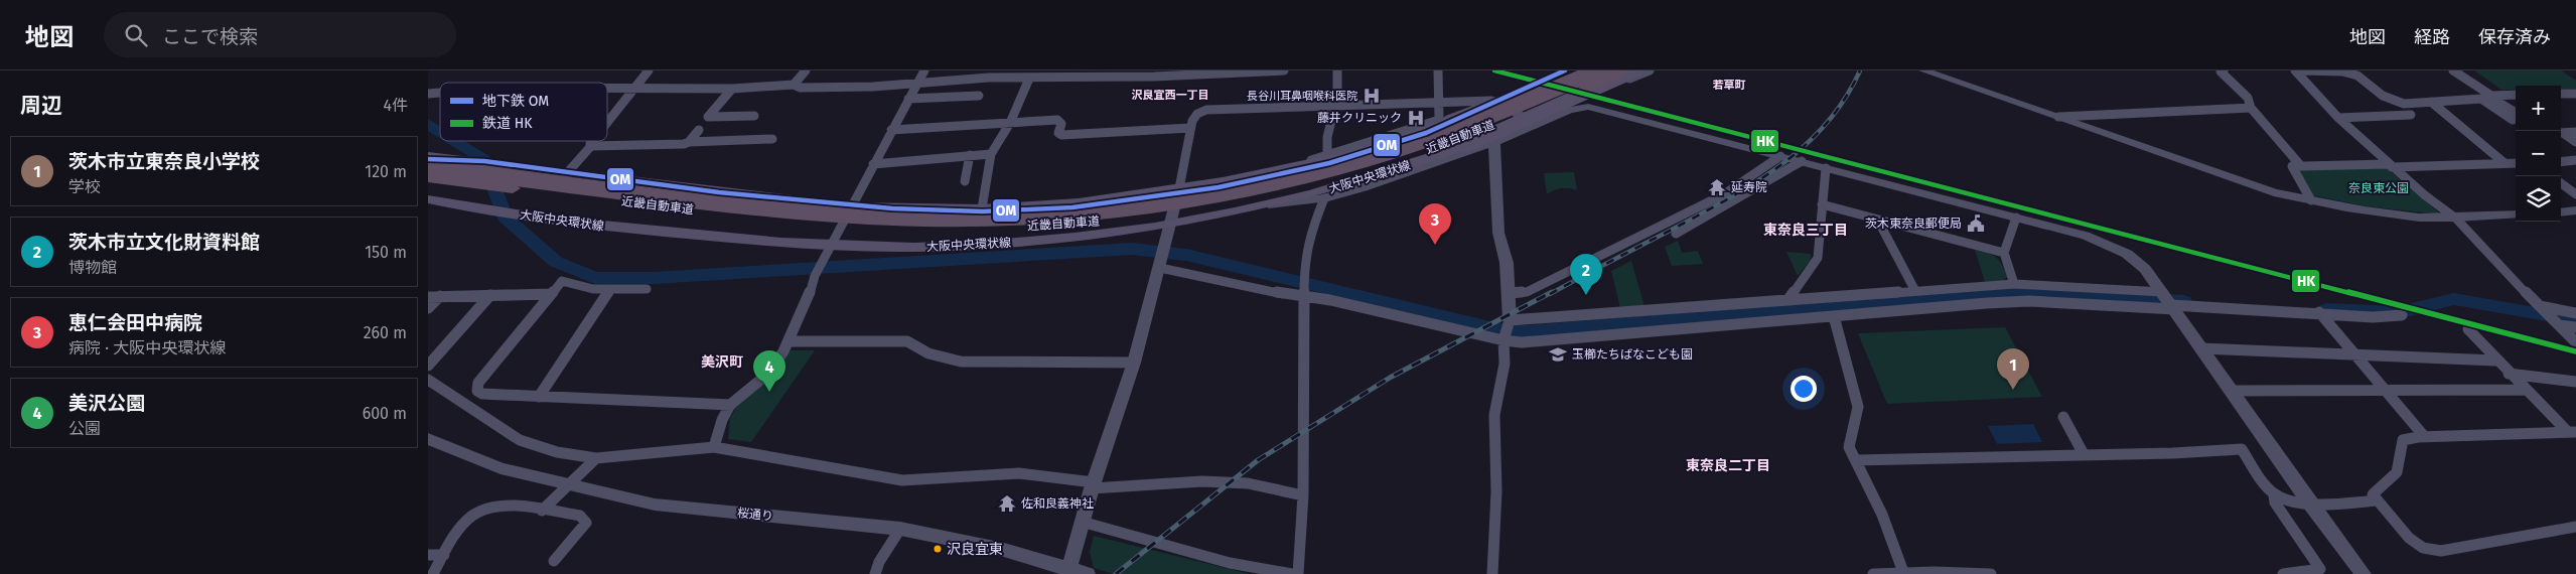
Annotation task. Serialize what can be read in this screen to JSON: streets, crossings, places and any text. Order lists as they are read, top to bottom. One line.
{"streets":{"highway":["近畿自動車道"],"main road":["大阪中央環状線"],"street":["桜通り"]},"districts":["若草町","沢良宜西一丁目","東奈良三丁目","美沢町","東奈良二丁目"],"parks":["奈良東公園"],"places":{"hospital":["長谷川耳鼻咽喉科医院","藤井クリニック"],"temple":["延寿院","佐和良義神社"],"public building":["茨木東奈良郵便局"],"school or university":["玉櫛たちばなこども園"],"other":["沢良宜東"]},"lines":["metro line OM","rail line HK"],"legend":["地下鉄 OM","鉄道 HK"],"page":{"header":"地図","search":"ここで検索","nav":["地図","経路","保存済み"],"heading":["周辺","4件"],"map_buttons":["+","−"],"list":[{"mark":"1","name":"茨木市立東奈良小学校","note":"学校","value":"120 m"},{"mark":"2","name":"茨木市立文化財資料館","note":"博物館","value":"150 m"},{"mark":"3","name":"恵仁会田中病院","note":"病院 · 大阪中央環状線","value":"260 m"},{"mark":"4","name":"美沢公園","note":"公園","value":"600 m"}],"pins":["3","2","1","4"]}}
